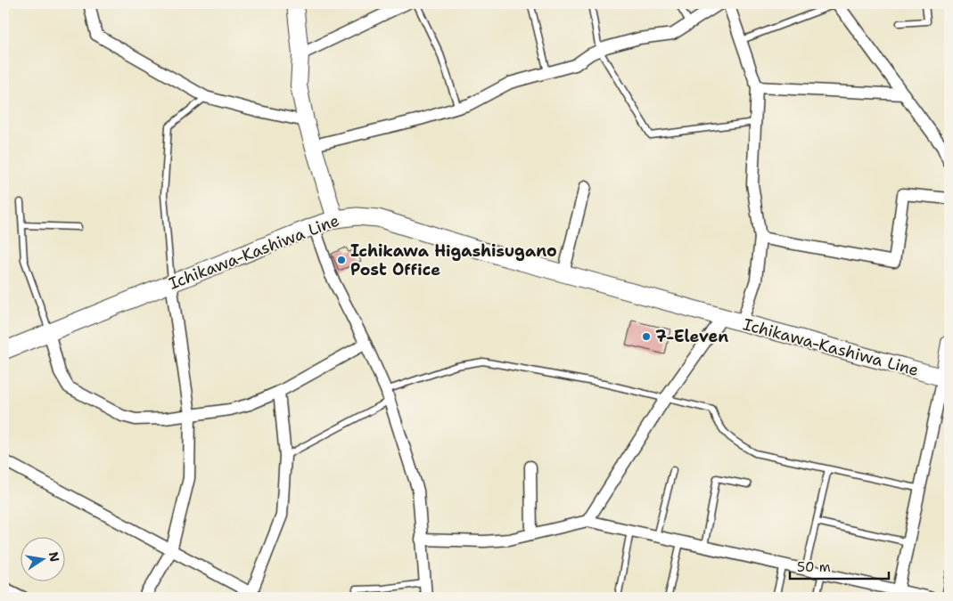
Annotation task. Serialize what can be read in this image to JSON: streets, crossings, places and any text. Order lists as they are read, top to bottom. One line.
{"streets":{"main road":["Ichikawa-Kashiwa Line"]},"places":["Ichikawa Higashisugano Post Office","7-Eleven"],"scale_bar":"50 m","north":"right"}
